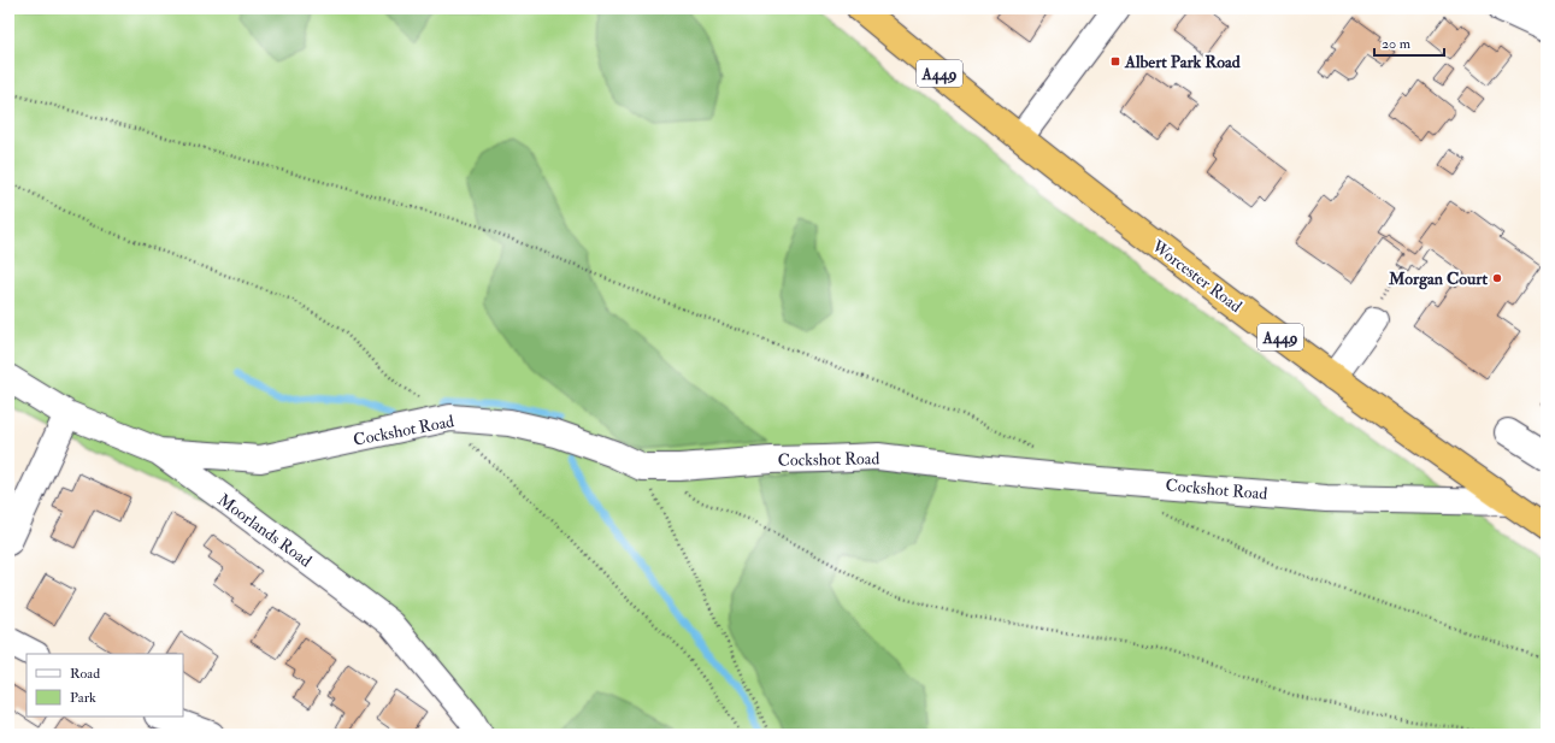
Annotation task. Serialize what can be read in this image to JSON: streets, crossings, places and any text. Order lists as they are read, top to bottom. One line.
{"streets":{"highway":["A449","Worcester Road"],"street":["Cockshot Road","Moorlands Road"]},"crossings":[["Worcester Road","Cockshot Road"],["Cockshot Road","Moorlands Road"]],"places":{"transit":["Albert Park Road"],"other":["Morgan Court"]},"legend":["Road","Park"],"scale_bar":"20 m"}
